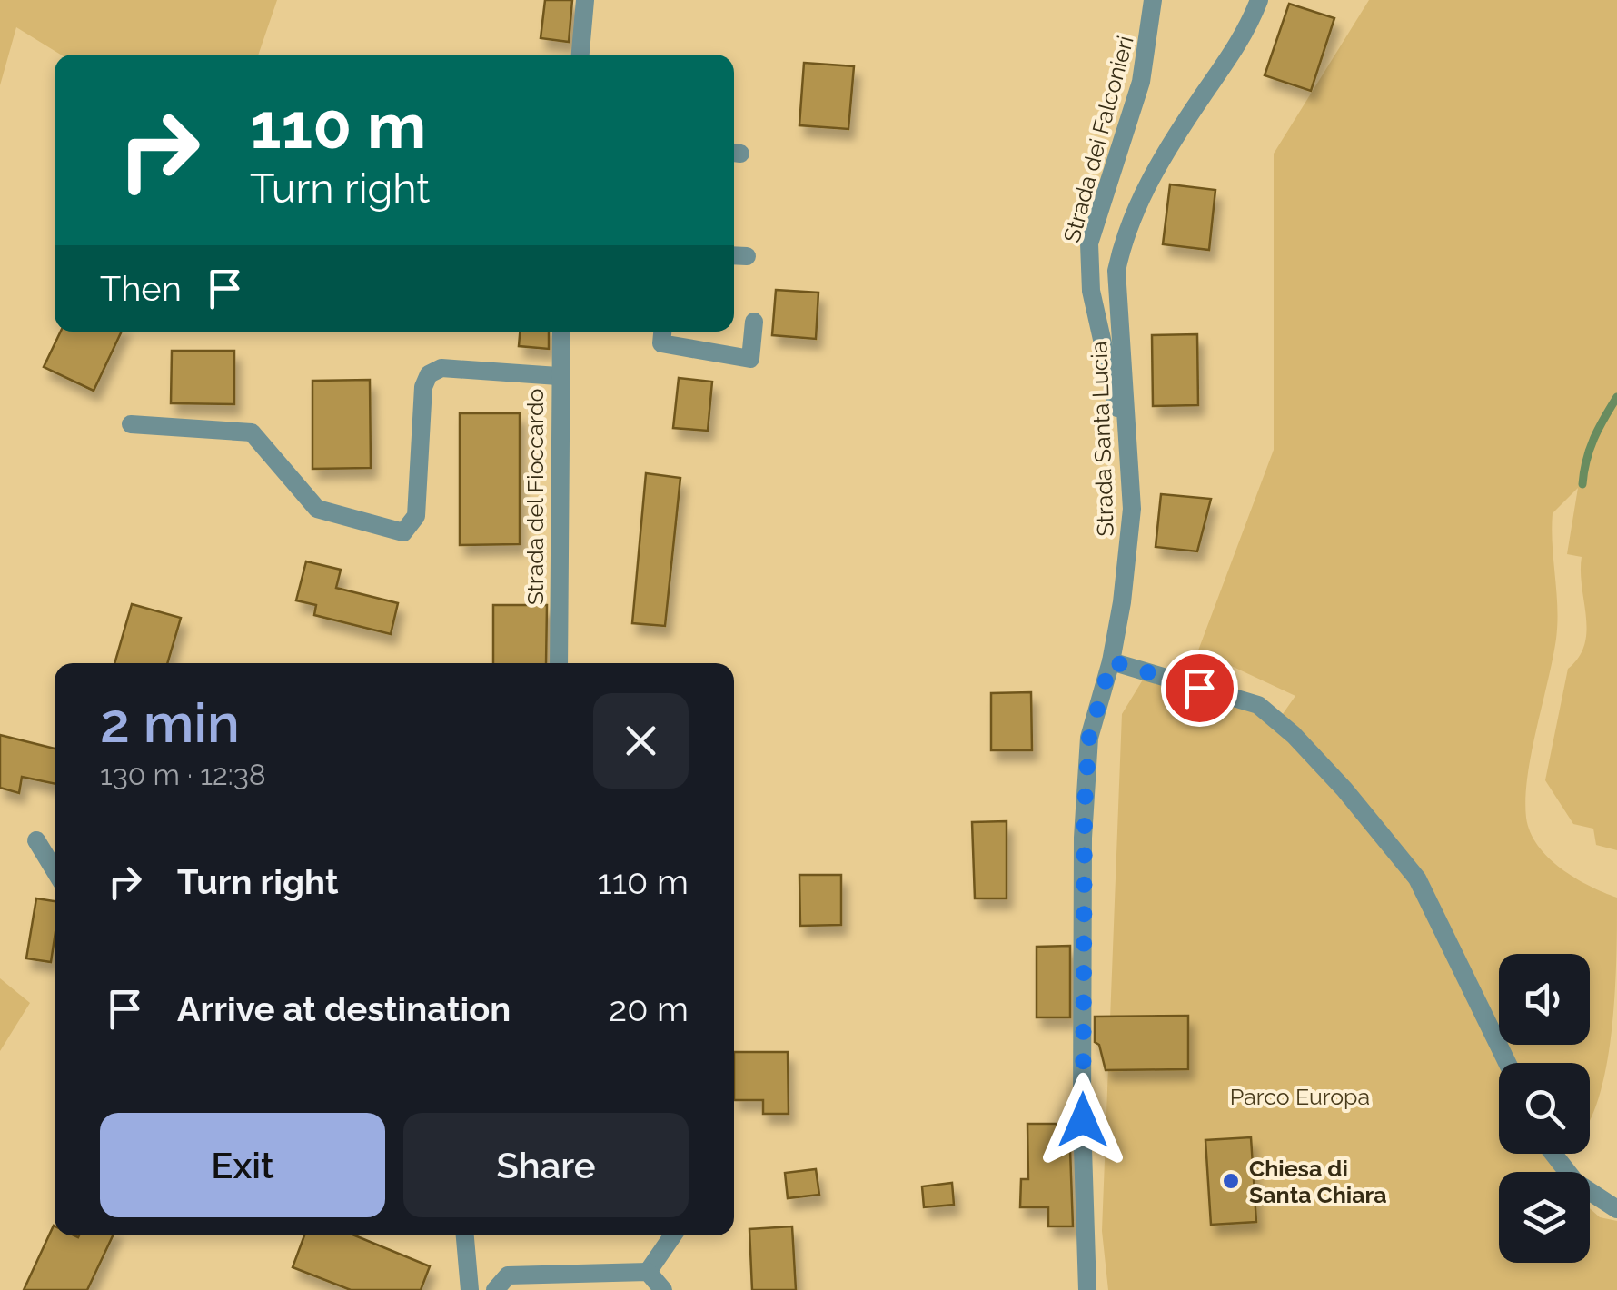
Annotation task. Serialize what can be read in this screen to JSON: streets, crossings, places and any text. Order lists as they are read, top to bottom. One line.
{"streets":{"street":["Strada dei Falconieri","Strada Santa Lucia","Strada del Fioccardo"]},"crossings":[["Strada dei Falconieri","Strada Santa Lucia"]],"parks":["Parco Europa"],"places":["Chiesa di Santa Chiara"],"page":{"turn":["110 m","Turn right"],"then":"Then","heading":["2 min","130 m · 12:38"],"list":[{"name":"Turn right","value":"110 m"},{"name":"Arrive at destination","value":"20 m"}],"buttons":["Exit","Share"]}}
